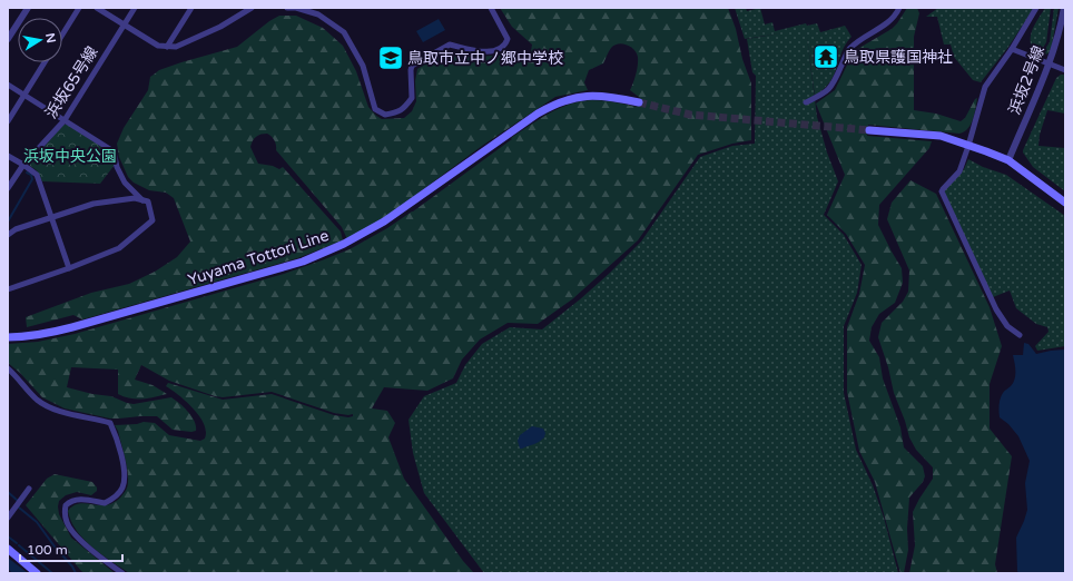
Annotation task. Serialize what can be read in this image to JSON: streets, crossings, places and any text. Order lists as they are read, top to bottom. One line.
{"streets":{"main road":["Yuyama Tottori Line"],"street":["浜坂2号線","浜坂65号線"]},"parks":["浜坂中央公園"],"places":{"temple":["鳥取県護国神社"],"school or university":["鳥取市立中ノ郷中学校"]},"scale_bar":"100 m","north":"right"}
